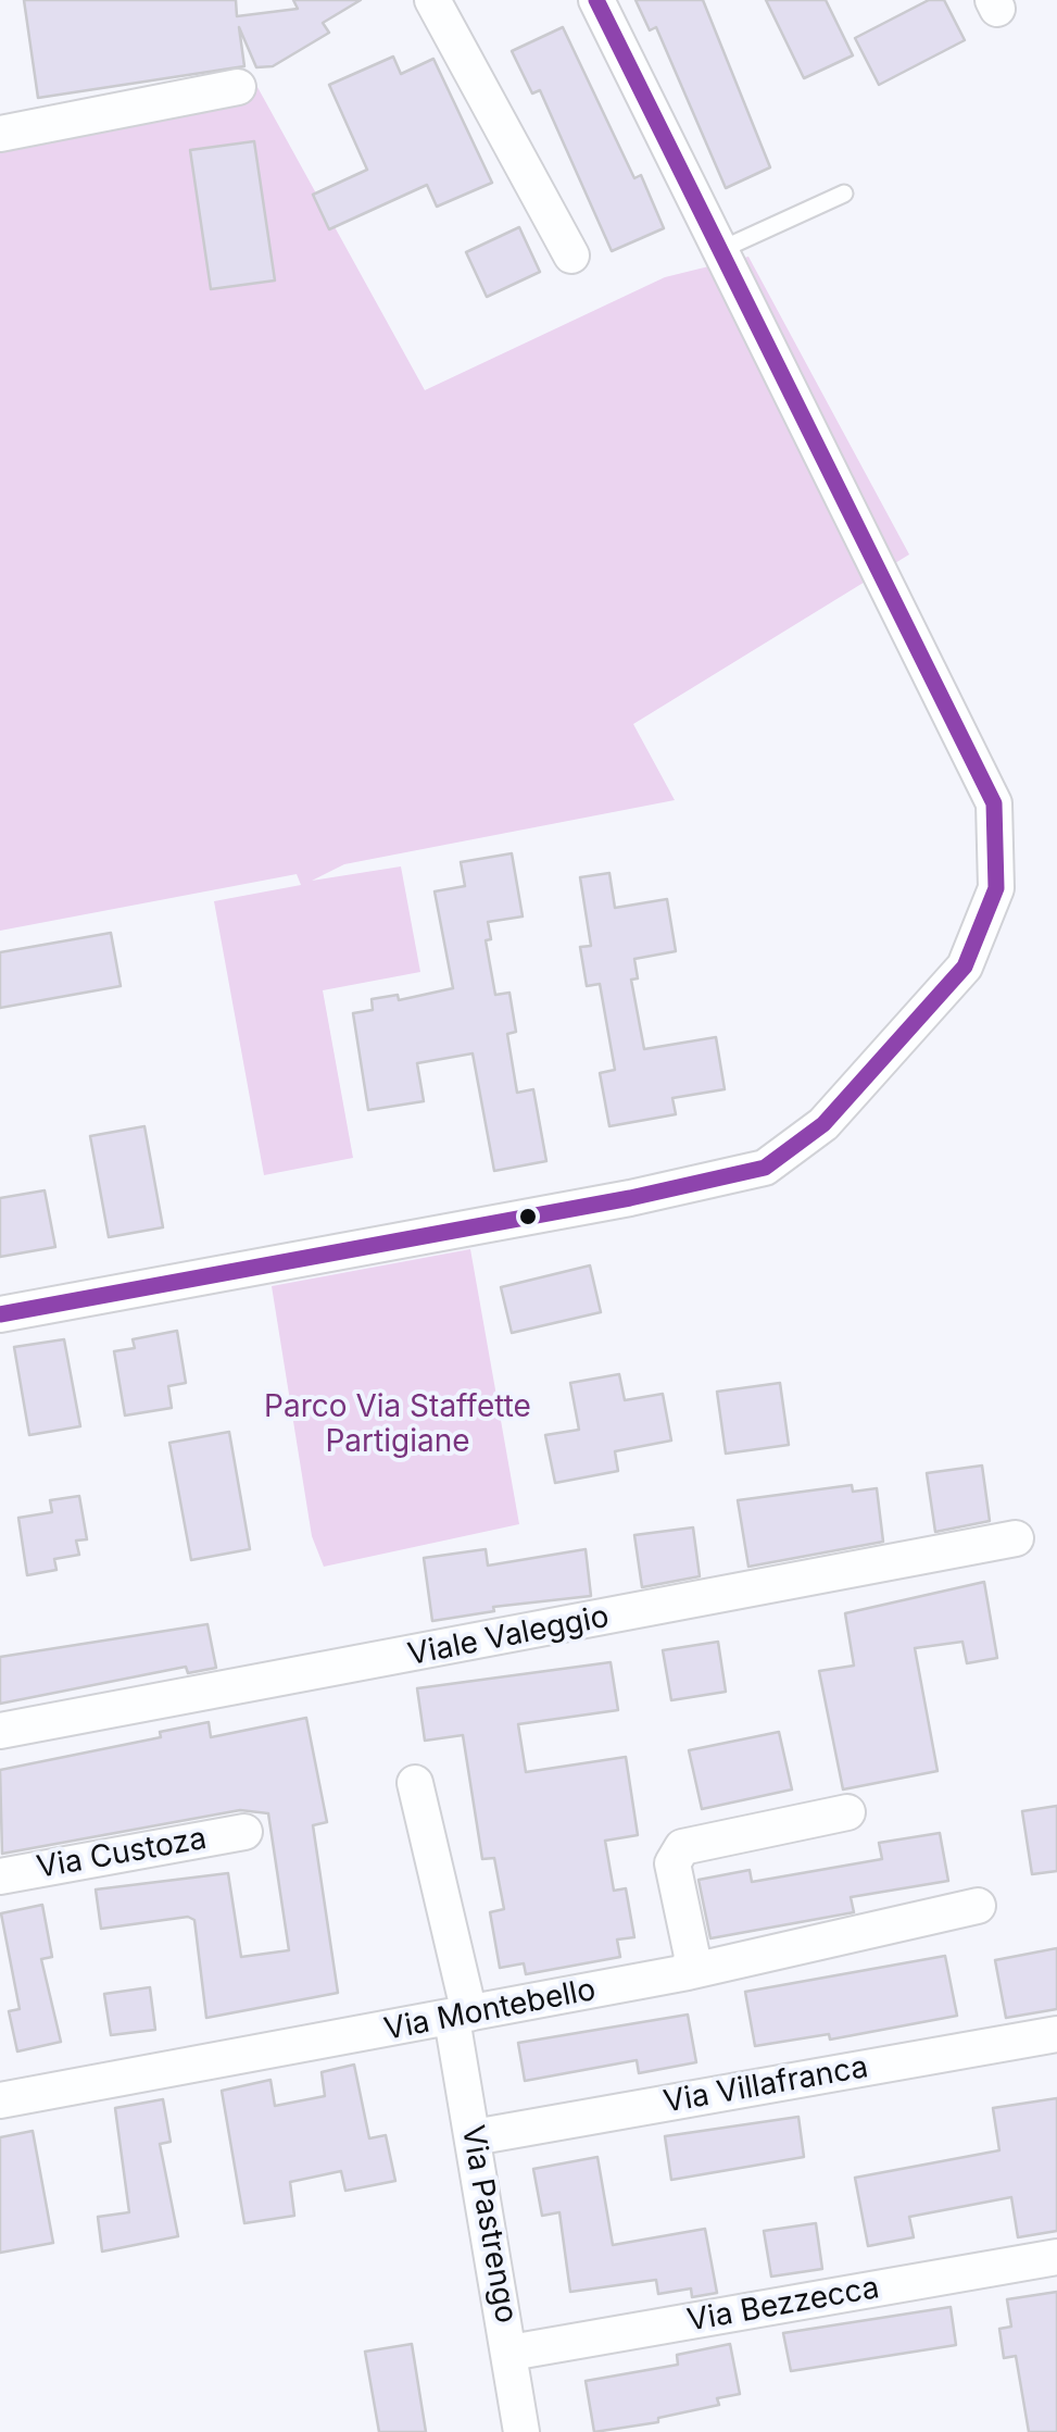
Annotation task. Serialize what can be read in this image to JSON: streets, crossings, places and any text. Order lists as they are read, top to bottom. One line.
{"streets":{"street":["Viale Valeggio","Via Custoza","Via Montebello","Via Villafranca","Via Pastrengo","Via Bezzecca"]},"crossings":[["Via Montebello","Via Pastrengo"],["Via Villafranca","Via Pastrengo"],["Via Pastrengo","Via Bezzecca"]],"parks":["Parco Via Staffette Partigiane"]}
